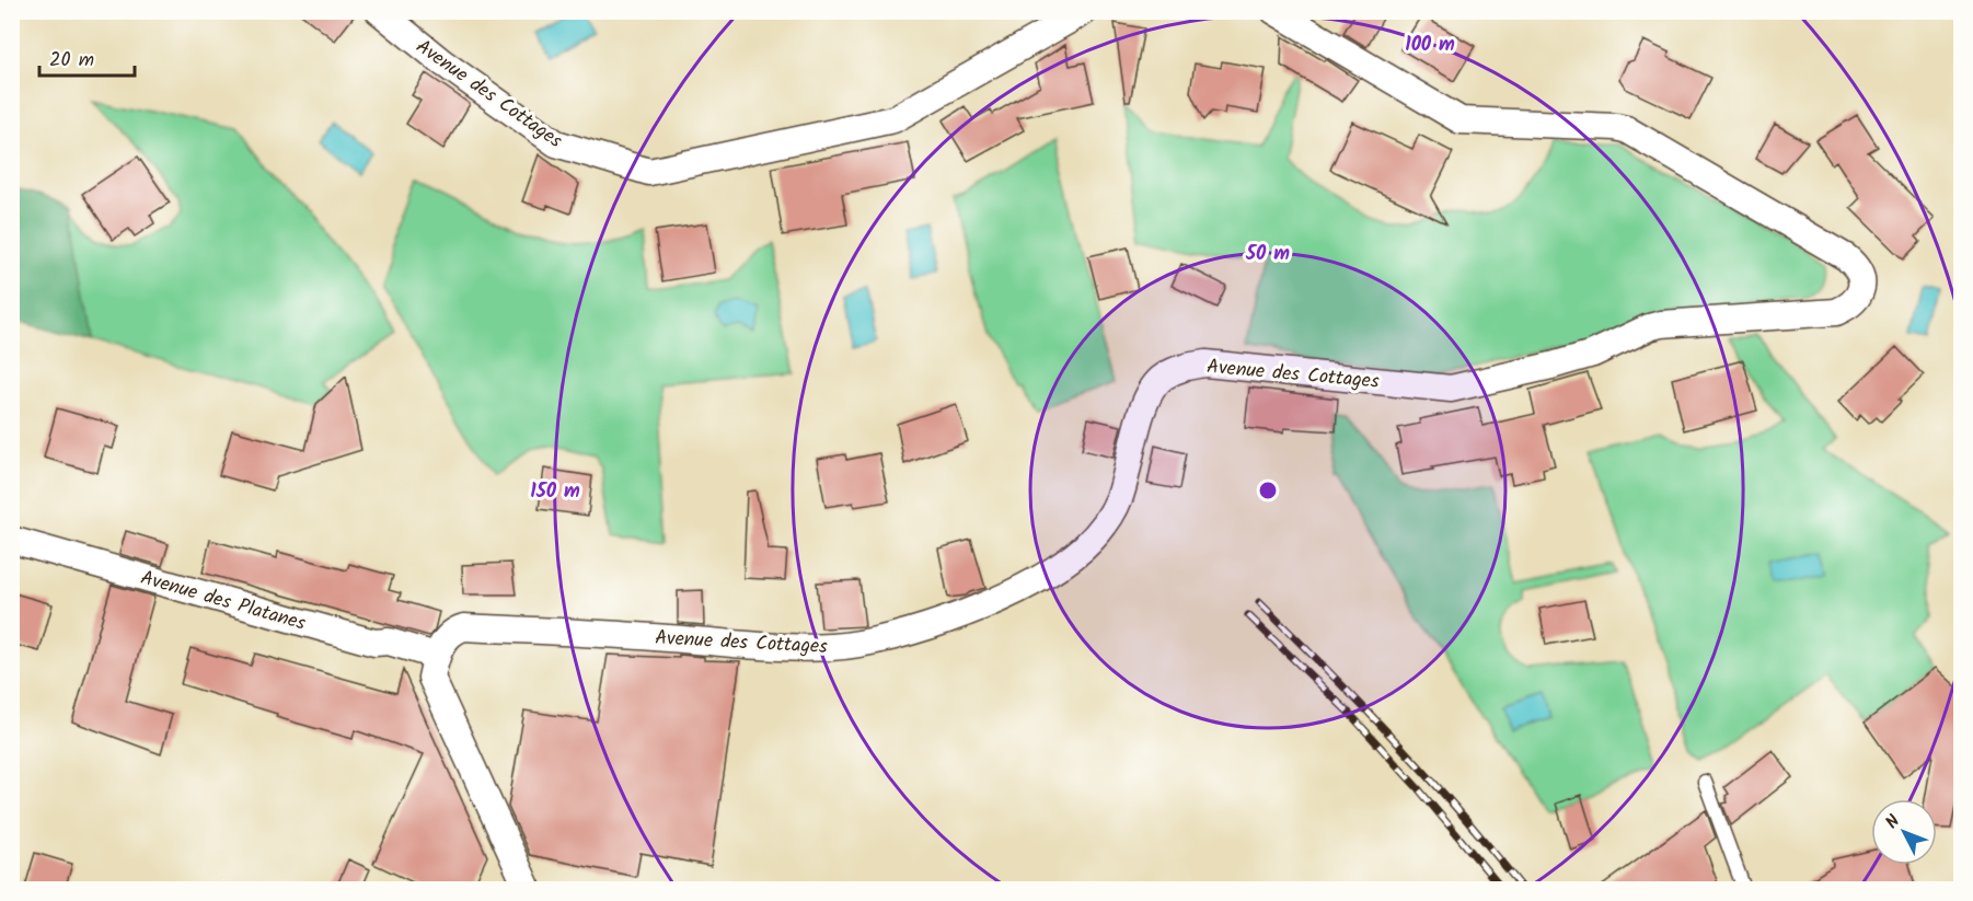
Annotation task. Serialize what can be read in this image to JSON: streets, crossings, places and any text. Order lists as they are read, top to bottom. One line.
{"streets":{"street":["Avenue des Cottages","Avenue des Platanes"]},"crossings":[["Avenue des Cottages","Avenue des Platanes"]],"scale_bar":"20 m","north":"top left","rings":["100 m","50 m","150 m"]}
